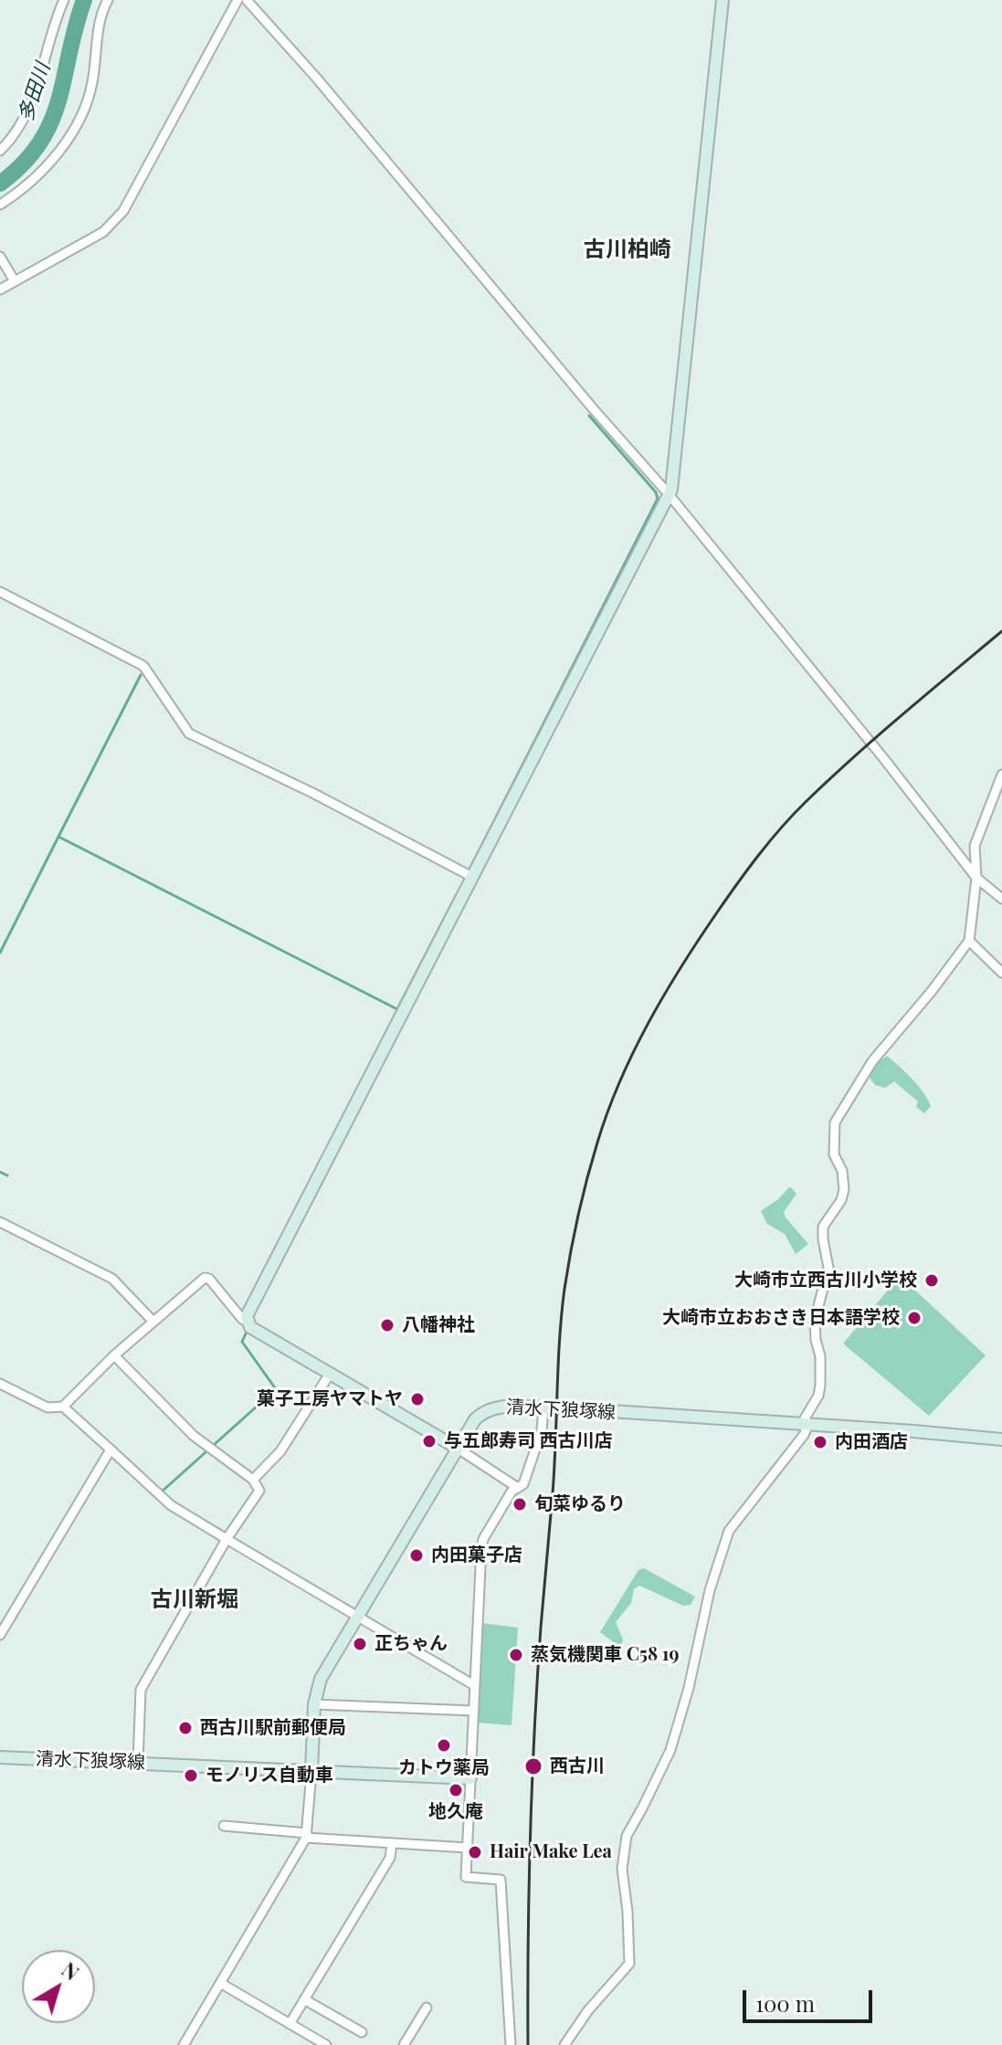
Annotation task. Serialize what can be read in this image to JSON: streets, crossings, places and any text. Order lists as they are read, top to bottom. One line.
{"streets":{"street":["清水下狼塚線"]},"districts":["古川柏崎","古川新堀"],"water":["多田川"],"places":["大崎市立西古川小学校","大崎市立おおさき日本語学校","八幡神社","菓子工房ヤマトヤ","与五郎寿司 西古川店","内田酒店","旬菜ゆるり","内田菓子店","正ちゃん","蒸気機関車 C58 19","西古川駅前郵便局","カトウ薬局","西古川","モノリス自動車","地久庵","Hair Make Lea"],"scale_bar":"100 m","north":"top right"}
